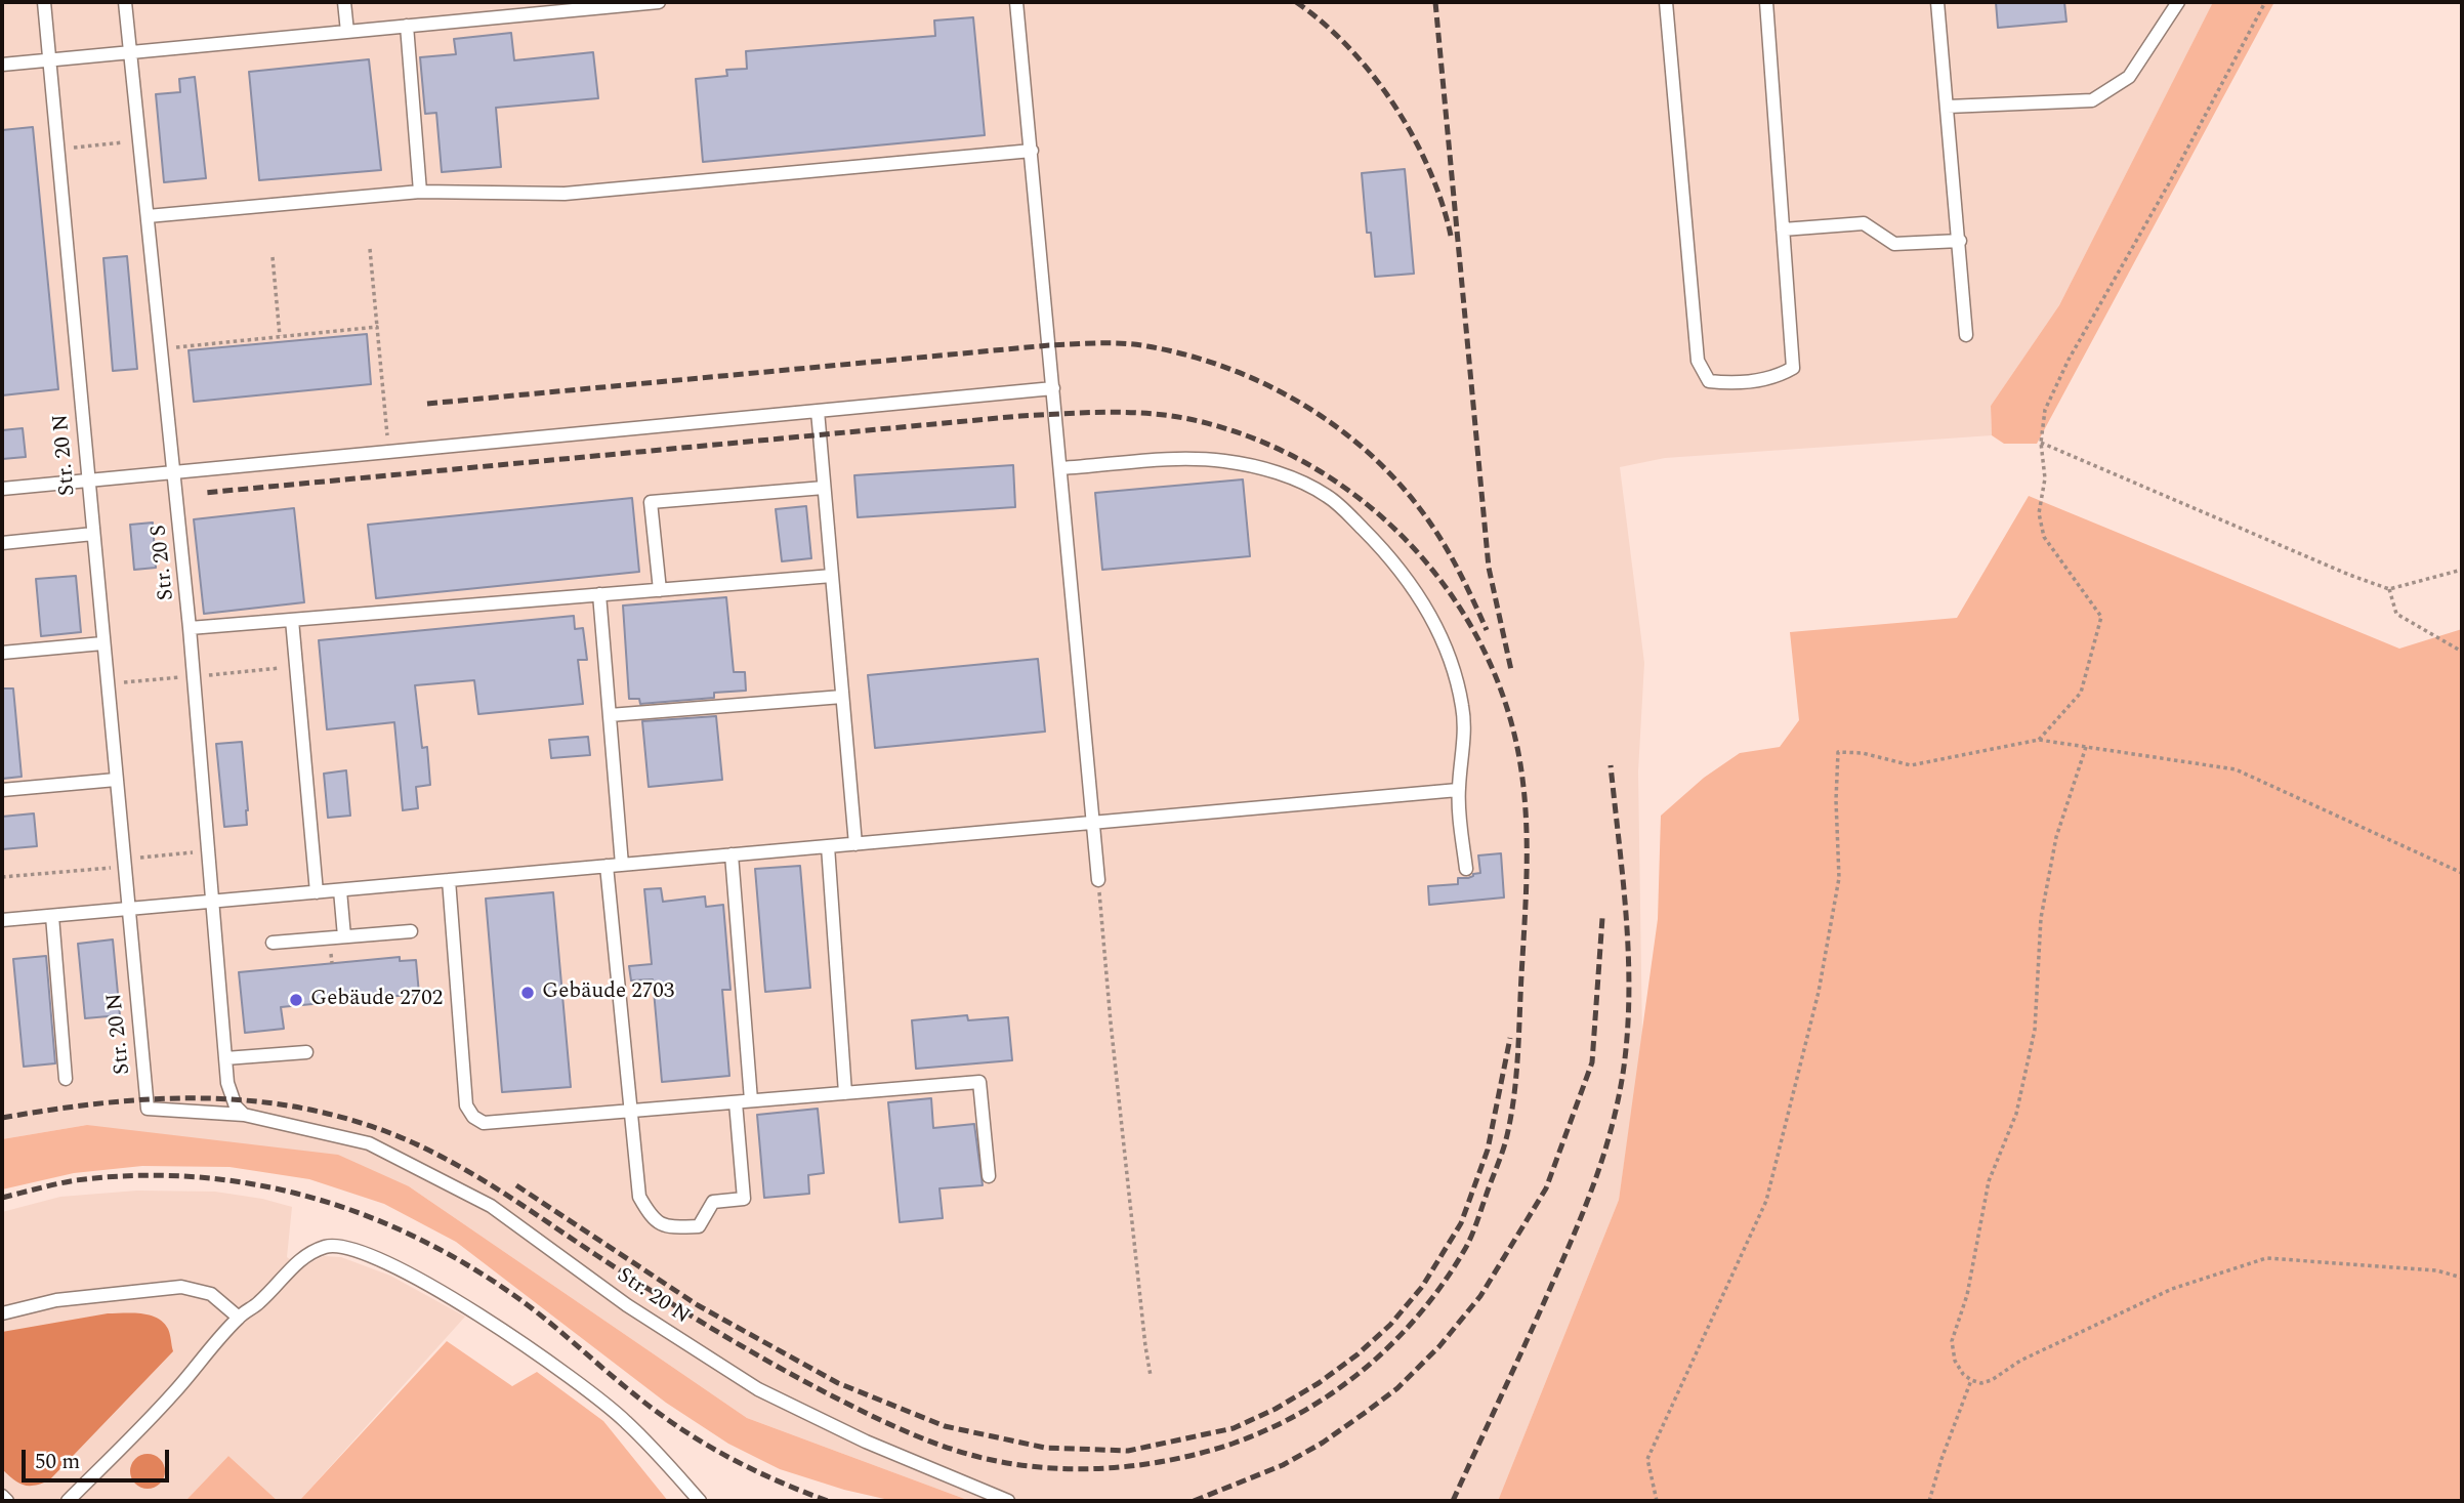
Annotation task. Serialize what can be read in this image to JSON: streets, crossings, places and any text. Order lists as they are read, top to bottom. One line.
{"streets":{"lane":["Str. 20 N","Str. 20 S"]},"crossings":[["Str. 20 N","Str. 20 S"]],"places":["Gebäude 2703","Gebäude 2702"],"scale_bar":"50 m"}
